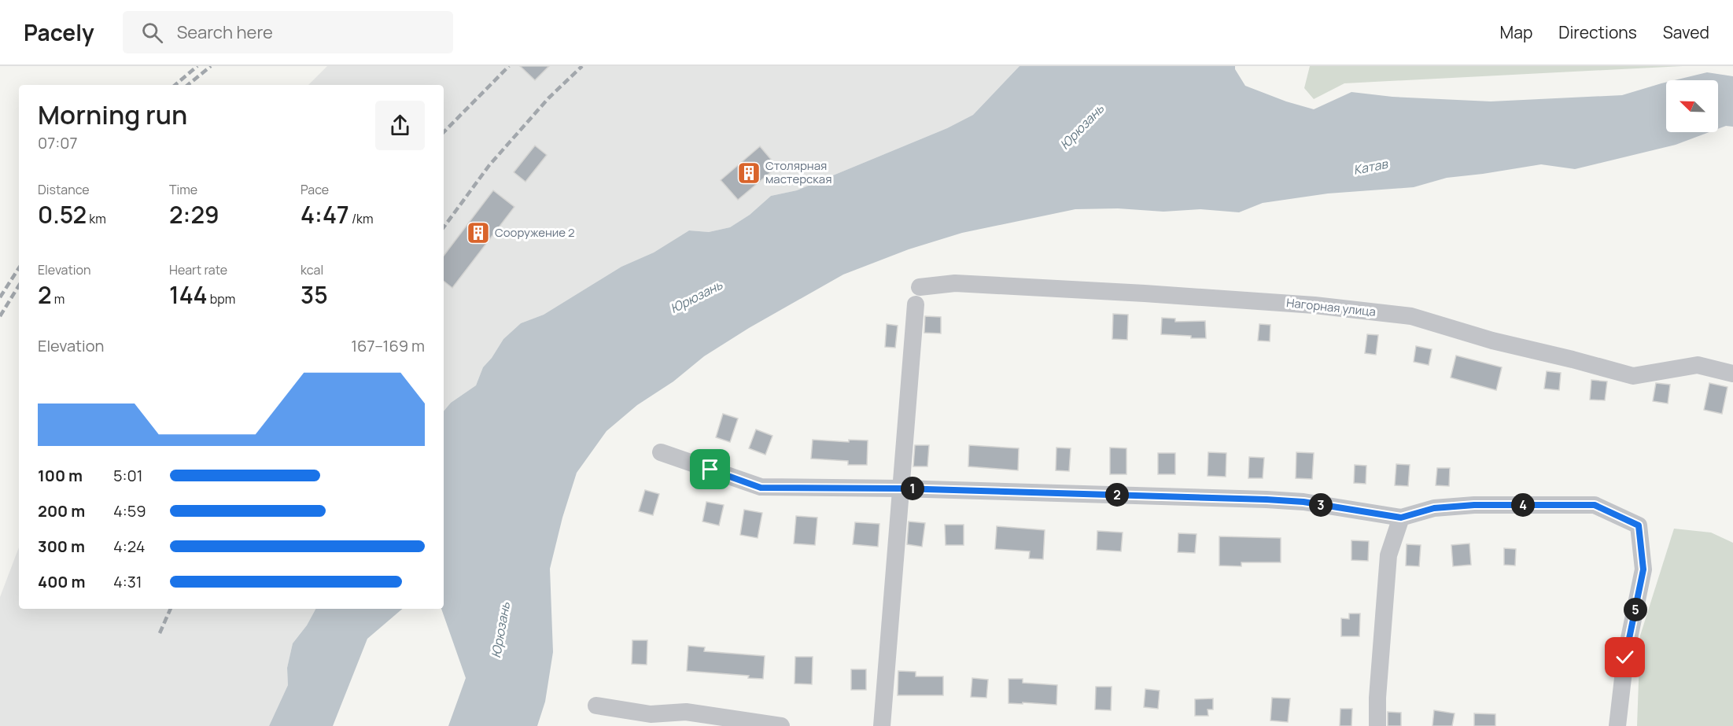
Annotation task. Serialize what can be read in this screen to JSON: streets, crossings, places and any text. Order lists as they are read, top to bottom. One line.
{"streets":{"street":["Нагорная улица"]},"water":["Юрюзань","Катав"],"places":{"building":["Столярная мастерская","Сооружение 2"]},"north":"top left","page":{"header":"Pacely","search":"Search here","nav":["Map","Directions","Saved"],"heading":["Morning run","07:07"],"stats":[["Distance","0.52 km"],["Time","2:29"],["Pace","4:47 /km"],["Elevation","2 m"],["Heart rate","144 bpm"],["kcal","35"]],"chart":["Elevation","167–169 m"],"list":[{"name":"100 m","note":"5:01"},{"name":"200 m","note":"4:59"},{"name":"300 m","note":"4:24"},{"name":"400 m","note":"4:31"}],"pins":["1","2","3","4","5"]}}
